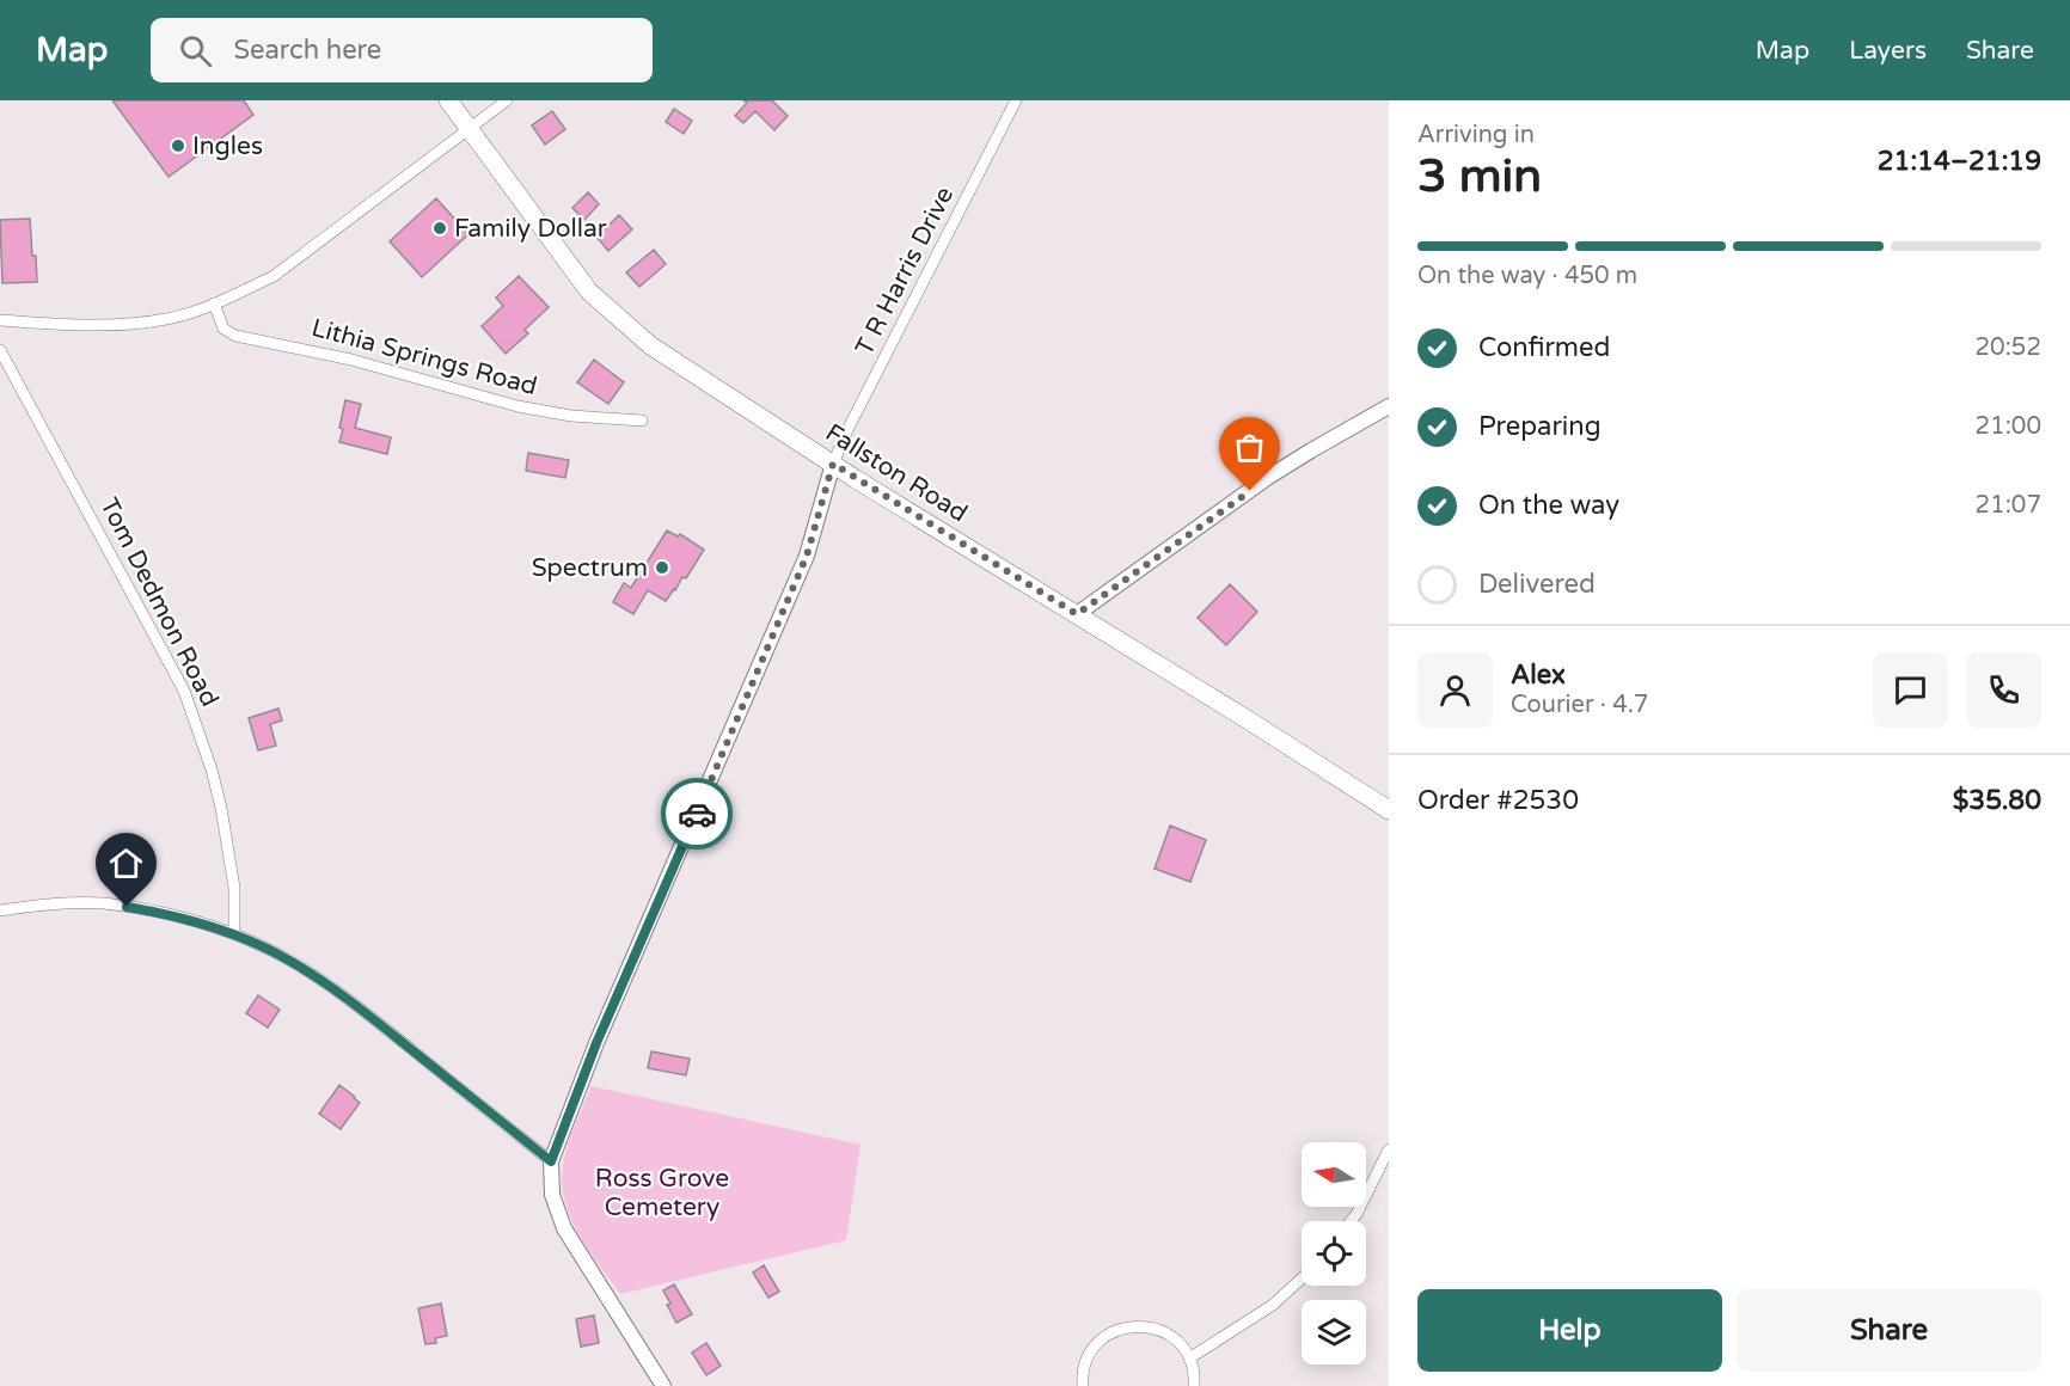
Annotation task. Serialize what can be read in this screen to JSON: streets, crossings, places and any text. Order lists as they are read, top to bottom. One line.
{"streets":{"main road":["Fallston Road"],"street":["T R Harris Drive","Lithia Springs Road","Tom Dedmon Road"]},"crossings":[["T R Harris Drive","Fallston Road"]],"parks":["Ross Grove Cemetery"],"places":["Ingles","Family Dollar","Spectrum"],"north":"left","page":{"header":"Map","search":"Search here","nav":["Map","Layers","Share"],"heading":["3 min","Arriving in","21:14–21:19"],"panel":["Alex","Courier · 4.7","Order #2530","$35.80"],"bar":"On the way · 450 m","list":[["Confirmed","20:52"],["Preparing","21:00"],["On the way","21:07"],"Delivered"],"buttons":["Help","Share"]}}
